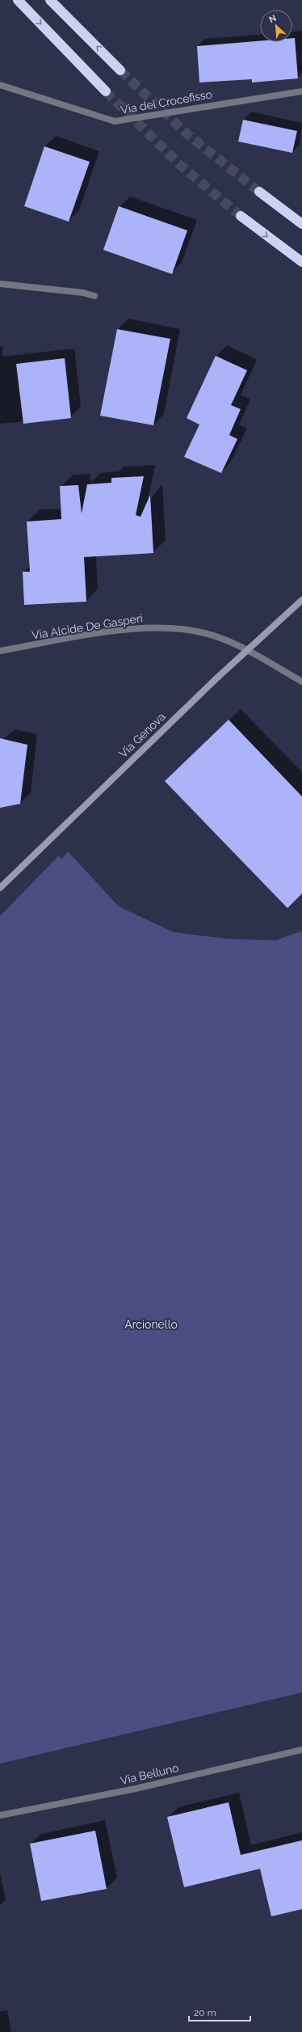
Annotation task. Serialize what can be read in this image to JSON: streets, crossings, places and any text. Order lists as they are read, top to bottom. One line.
{"streets":{"main road":["Via Genova"],"street":["Via del Crocefisso","Via Alcide De Gasperi","Via Belluno"]},"parks":["Arcionello"],"scale_bar":"20 m","north":"top left"}
